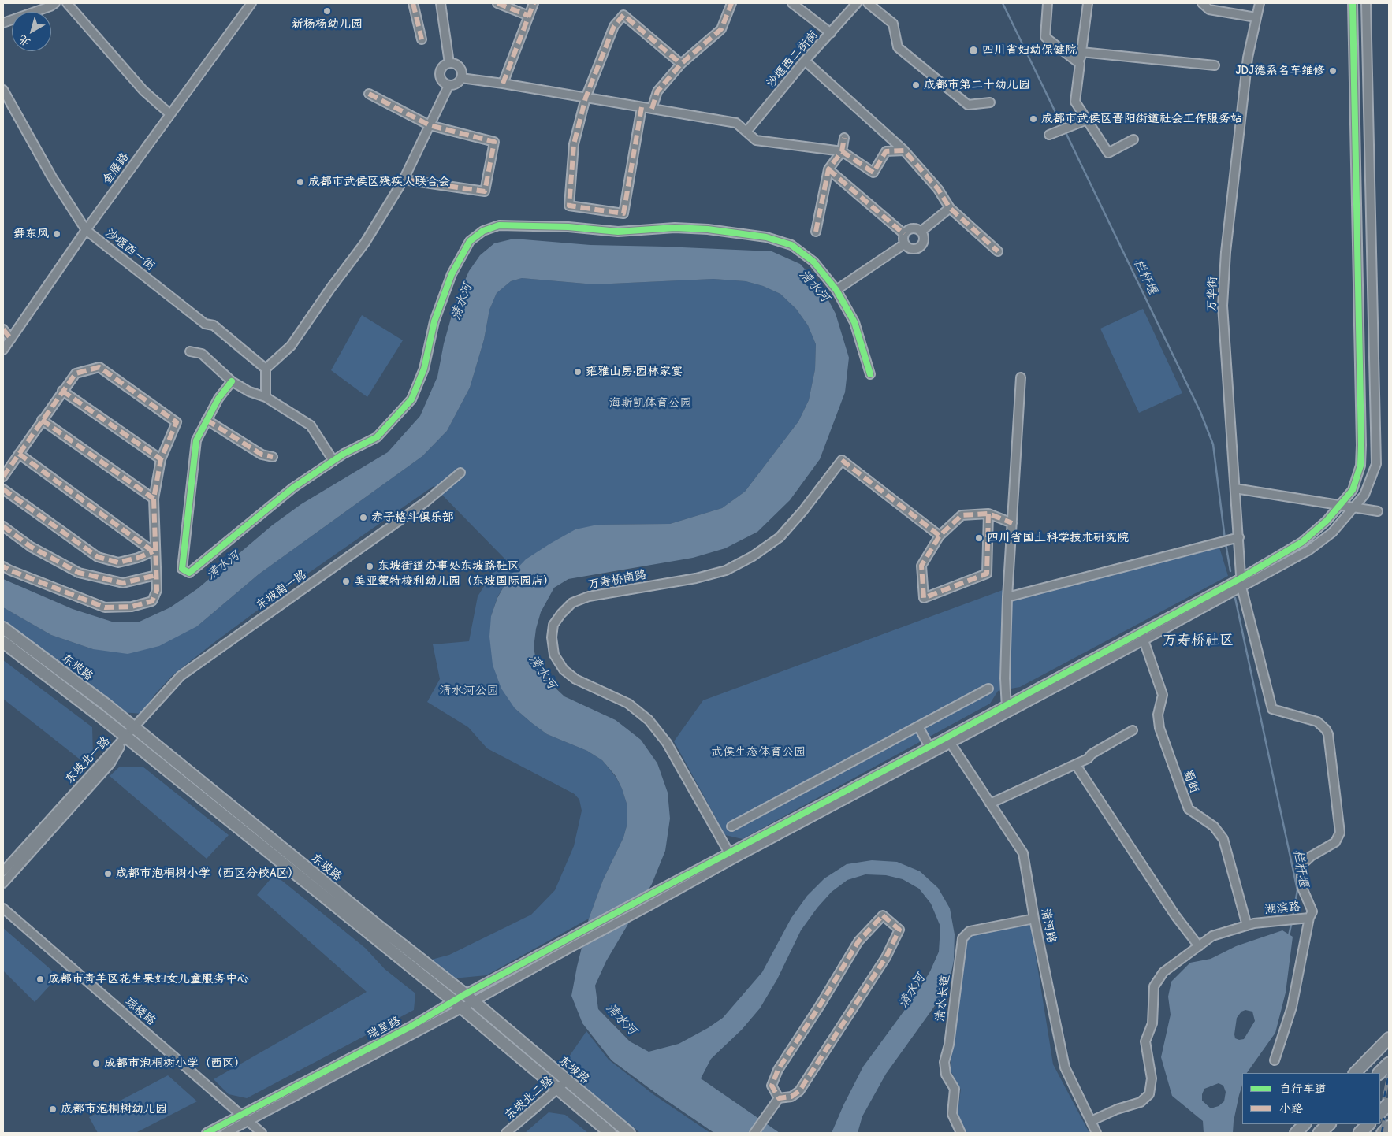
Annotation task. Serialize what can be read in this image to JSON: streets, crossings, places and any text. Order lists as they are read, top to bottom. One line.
{"streets":{"main road":["东坡路"],"street":["沙堰西二街街","金雁路","沙堰西一街","万华街","万寿桥南路","东坡南一路","东坡北一路","蜀街","湖滨路","清河路","清水长道","琼楼路","瑞星路","东坡北二路"]},"crossings":[["金雁路","沙堰西一街"],["万华街","湖滨路"],["东坡南一路","东坡路"],["东坡南一路","东坡北一路"],["东坡路","东坡北一路"],["东坡路","瑞星路"],["东坡路","东坡北二路"],["蜀街","湖滨路"],["湖滨路","清河路"],["清河路","清水长道"],["琼楼路","瑞星路"]],"districts":["万寿桥社区"],"water":["栏杆堰","清水河"],"parks":["海斯凯体育公园","清水河公园","武侯生态体育公园"],"places":["新杨杨幼儿园","四川省妇幼保健院","JDJ德系名车维修","成都市第二十幼儿园","成都市武侯区晋阳街道社会工作服务站","成都市武侯区残疾人联合会","舞东风","雍雅山房·园林家宴","赤子格斗俱乐部","四川省国土科学技术研究院","东坡街道办事处东坡路社区","美亚蒙特梭利幼儿园（东坡国际园店）","成都市泡桐树小学（西区分校A区）","成都市青羊区花生果妇女儿童服务中心","成都市泡桐树小学（西区）","成都市泡桐树幼儿园"],"legend":["自行车道","小路"],"north":"bottom left"}
